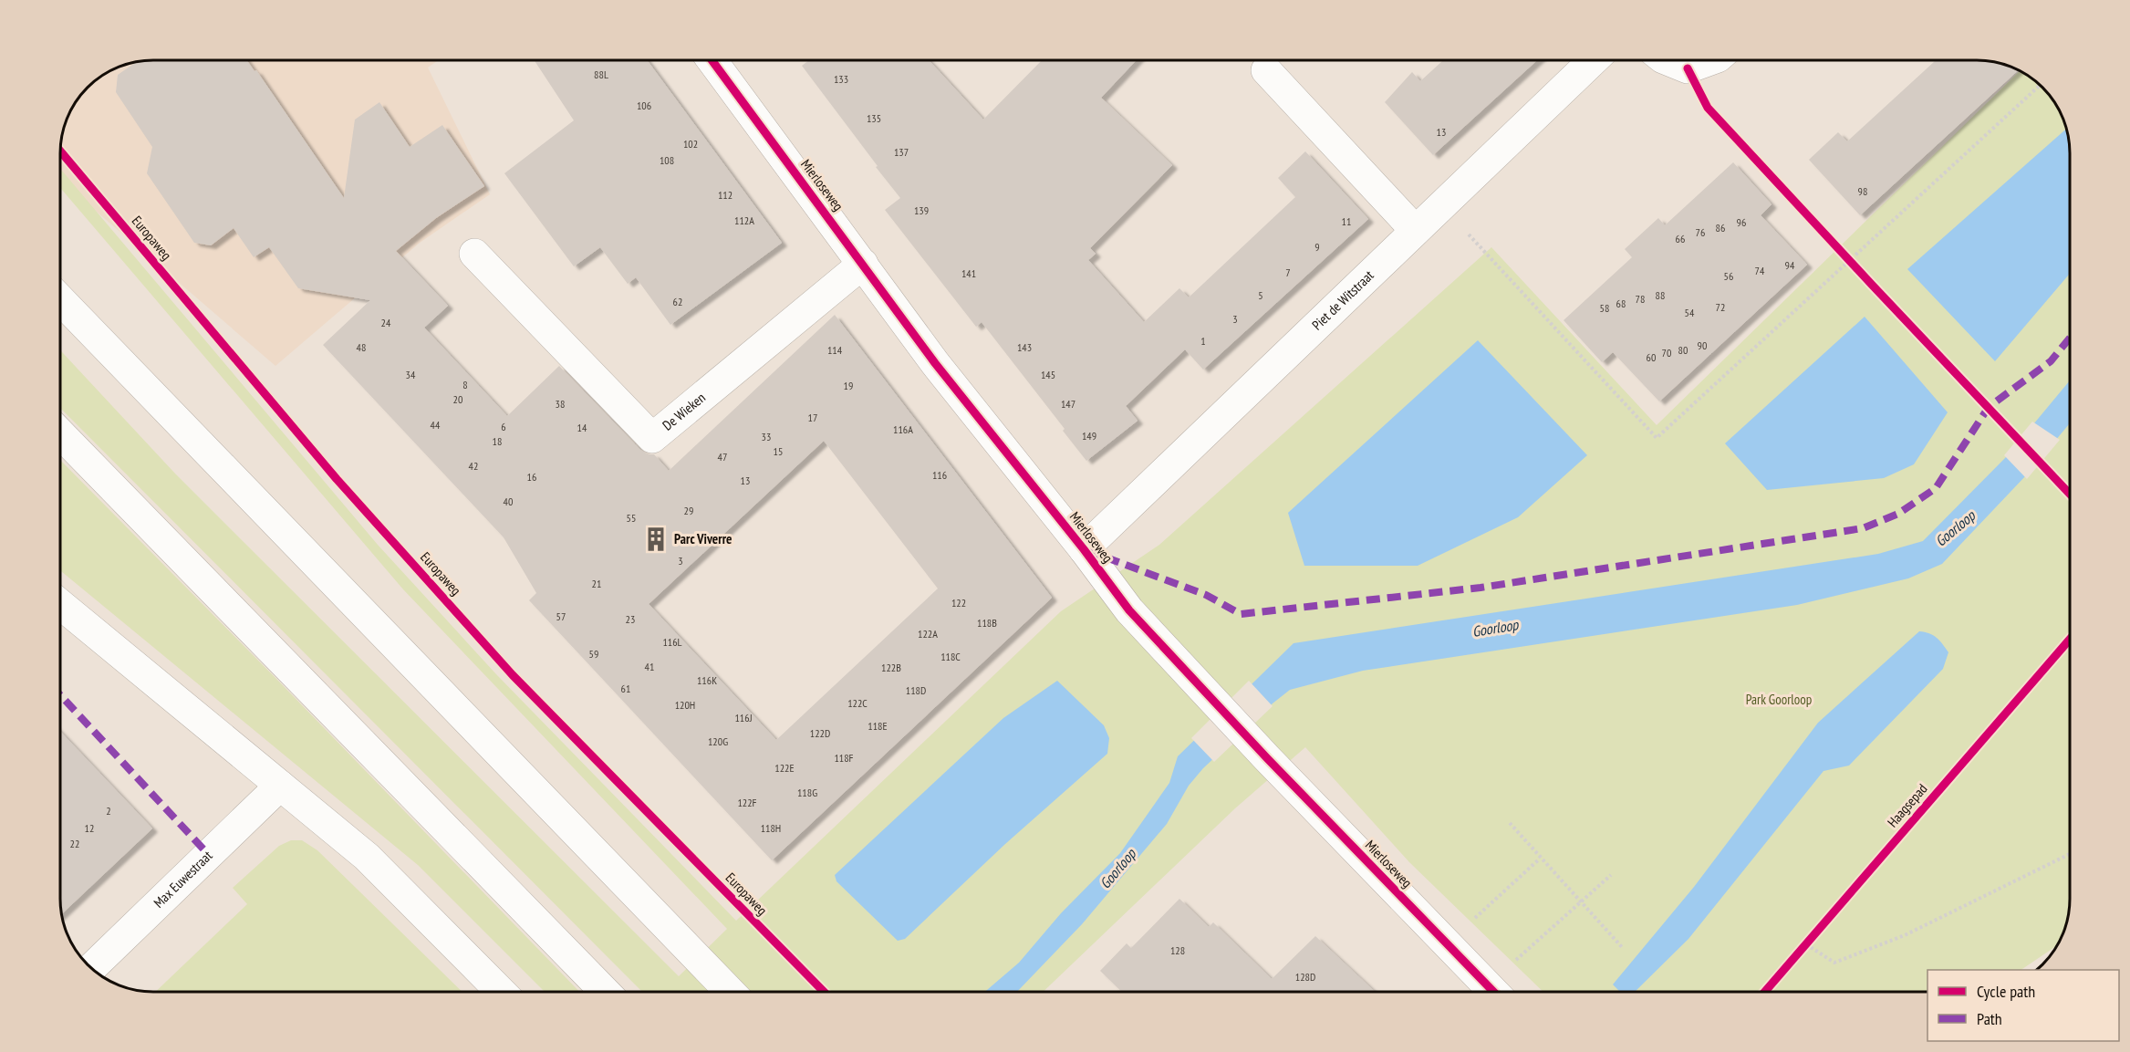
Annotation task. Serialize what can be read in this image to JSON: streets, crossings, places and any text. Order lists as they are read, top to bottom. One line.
{"streets":{"street":["Mierloseweg","Piet de Witstraat","De Wieken","Max Euwestraat"],"cycle path":["Europaweg","Haagsepad"]},"crossings":[["Mierloseweg","Piet de Witstraat"],["Mierloseweg","De Wieken"]],"water":["Goorloop"],"parks":["Park Goorloop"],"places":{"building":["Parc Viverre"]},"house_numbers":["88L","133","106","135","13","102","137","108","98","112","139","112A","11","96","86","76","66","9","94","74","7","141","56","5","88","78","62","68","72","58","54","3","24","1","90","48","143","114","80","70","60","34","145","8","19","20","38","147","17","44","6","14","116A","149","33","18","15","47","42","116","16","13","40","29","55","3","21","122","57","23","118B","122A","116L","59","118C","41","122B","116K","61","118D","122C","120H","116J","118E","122D","120G","118F","122E","118G","122F","2","12","118H","22","128","128D"],"legend":["Cycle path","Path"]}
